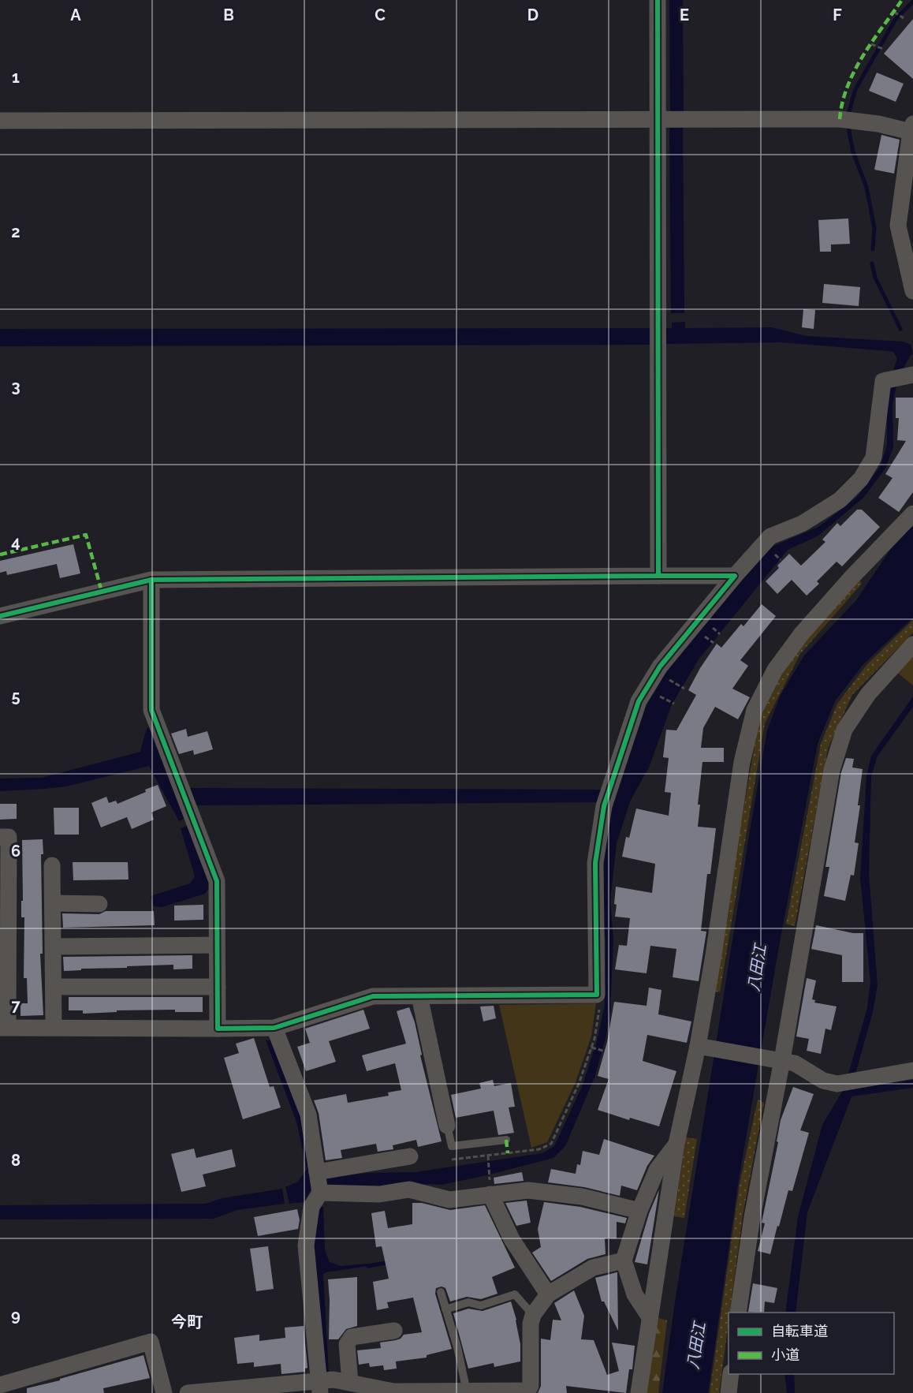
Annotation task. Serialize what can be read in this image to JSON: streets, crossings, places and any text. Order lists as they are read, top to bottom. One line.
{"districts":["今町"],"water":["八田江"],"legend":["自転車道","小道"],"grid":{"columns":["A","B","C","D","E","F"],"rows":["1","2","3","4","5","6","7","8","9"]}}
